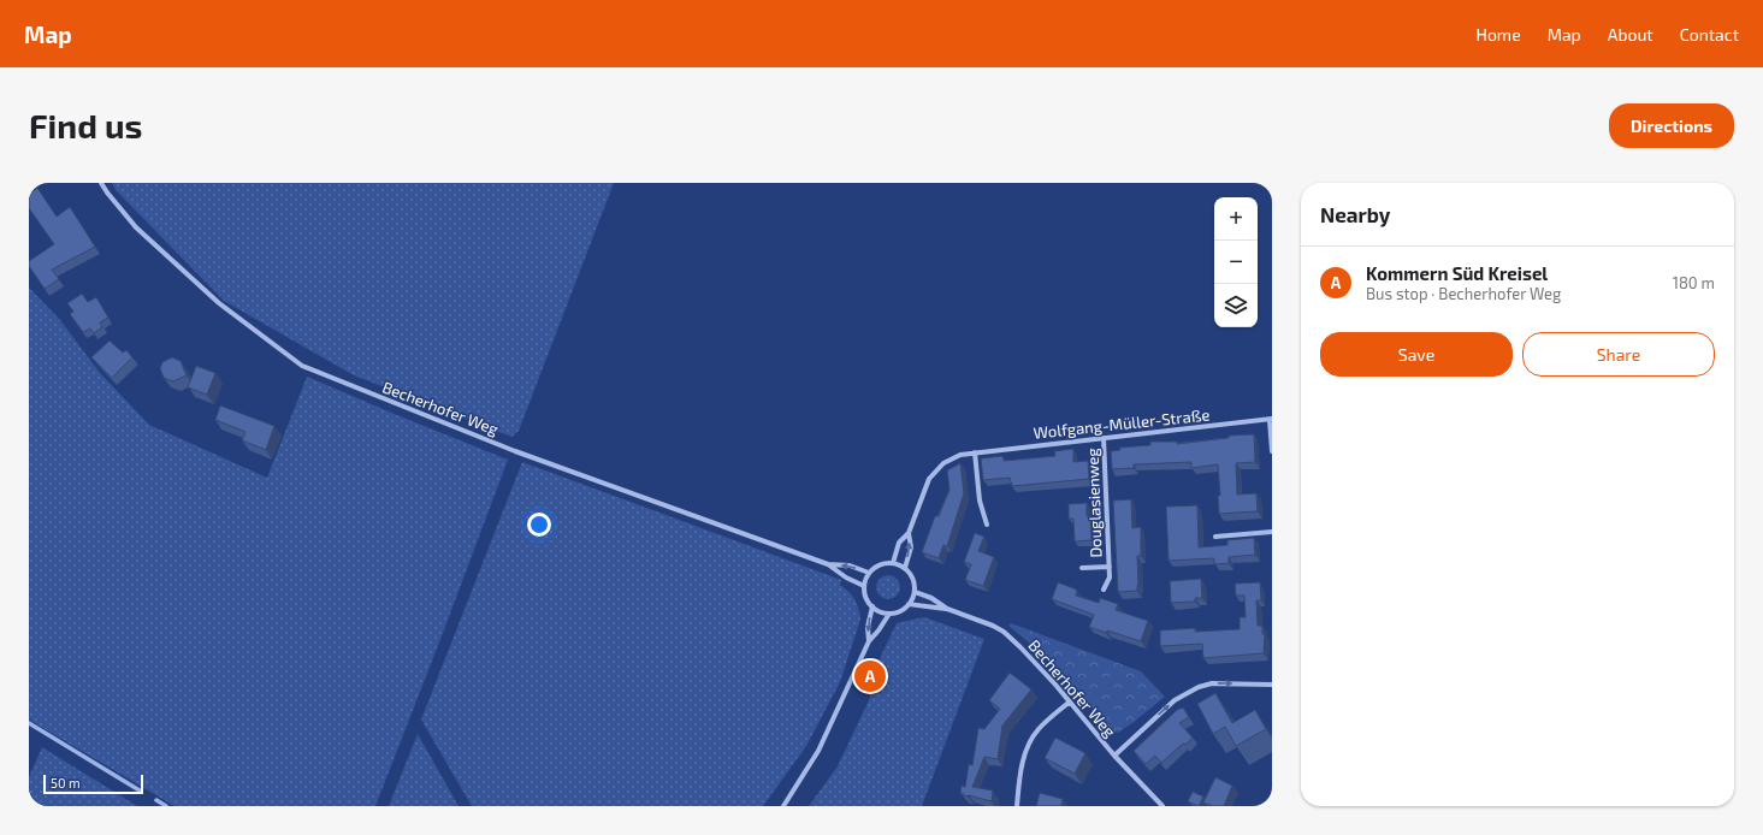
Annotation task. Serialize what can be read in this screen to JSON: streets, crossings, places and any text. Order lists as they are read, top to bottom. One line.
{"streets":{"street":["Becherhofer Weg","Wolfgang-Müller-Straße","Douglasienweg"]},"crossings":[["Becherhofer Weg","Wolfgang-Müller-Straße"],["Wolfgang-Müller-Straße","Douglasienweg"]],"scale_bar":"50 m","page":{"header":"Map","nav":["Home","Map","About","Contact"],"buttons":["Directions",["Save","Share"]],"title":"Find us","heading":"Nearby","map_buttons":["+","−"],"list":[{"mark":"A","name":"Kommern Süd Kreisel","note":"Bus stop · Becherhofer Weg","value":"180 m"}],"pins":"A","scale":"50 m"}}
